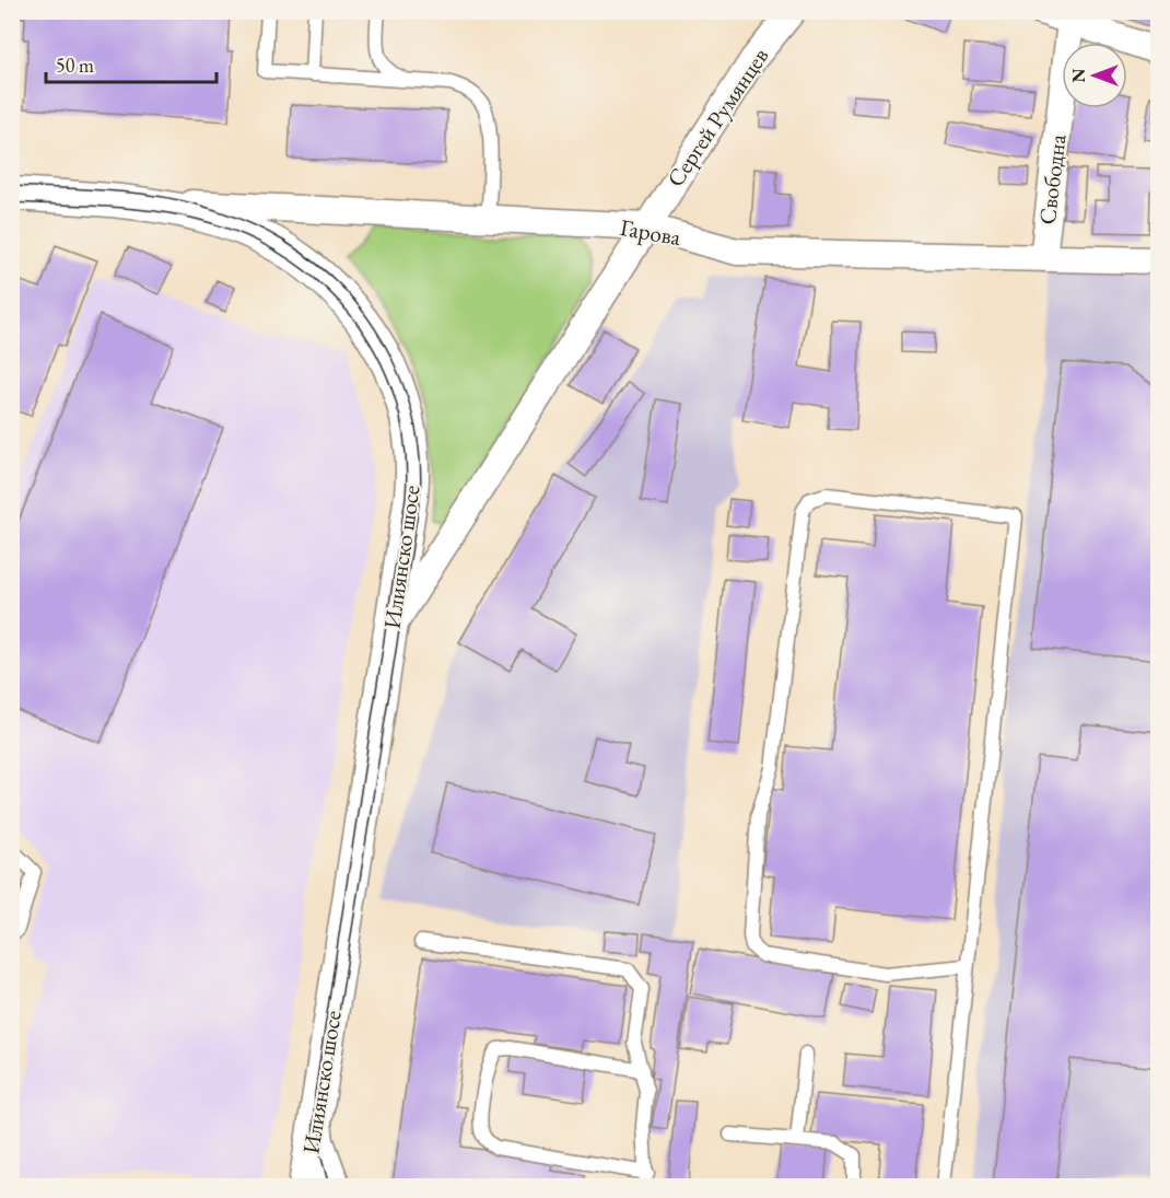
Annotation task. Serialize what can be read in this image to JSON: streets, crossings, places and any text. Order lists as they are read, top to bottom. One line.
{"streets":{"street":["Сергей Румянцев","Свободна","Гарова","Илиянско шосе"]},"crossings":[["Сергей Румянцев","Гарова"],["Сергей Румянцев","Илиянско шосе"],["Свободна","Гарова"],["Гарова","Илиянско шосе"]],"scale_bar":"50 m","north":"left"}
